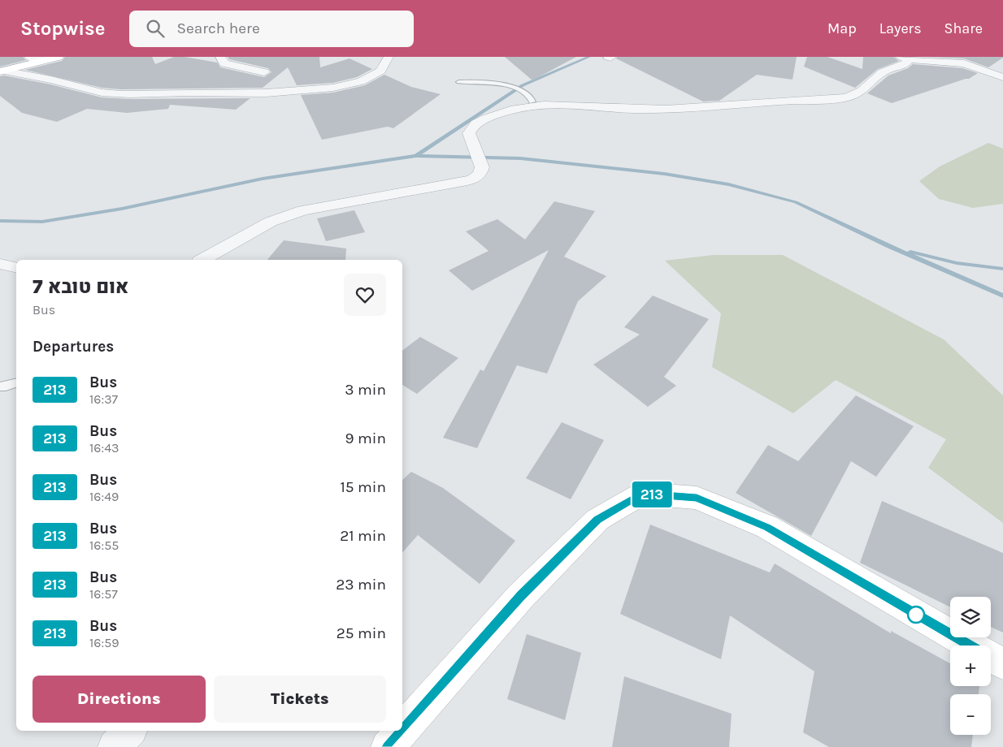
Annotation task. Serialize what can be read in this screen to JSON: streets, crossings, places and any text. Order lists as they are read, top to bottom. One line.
{"lines":["bus line 213"],"page":{"header":"Stopwise","search":"Search here","nav":["Map","Layers","Share"],"on_map":"213","heading":[["אום טובא 7","Bus"],"Departures"],"list":[{"mark":"213","name":"Bus","note":"16:37","value":"3 min"},{"mark":"213","name":"Bus","note":"16:43","value":"9 min"},{"mark":"213","name":"Bus","note":"16:49","value":"15 min"},{"mark":"213","name":"Bus","note":"16:55","value":"21 min"},{"mark":"213","name":"Bus","note":"16:57","value":"23 min"},{"mark":"213","name":"Bus","note":"16:59","value":"25 min"}],"map_buttons":["+","−"],"buttons":["Directions","Tickets"]}}
